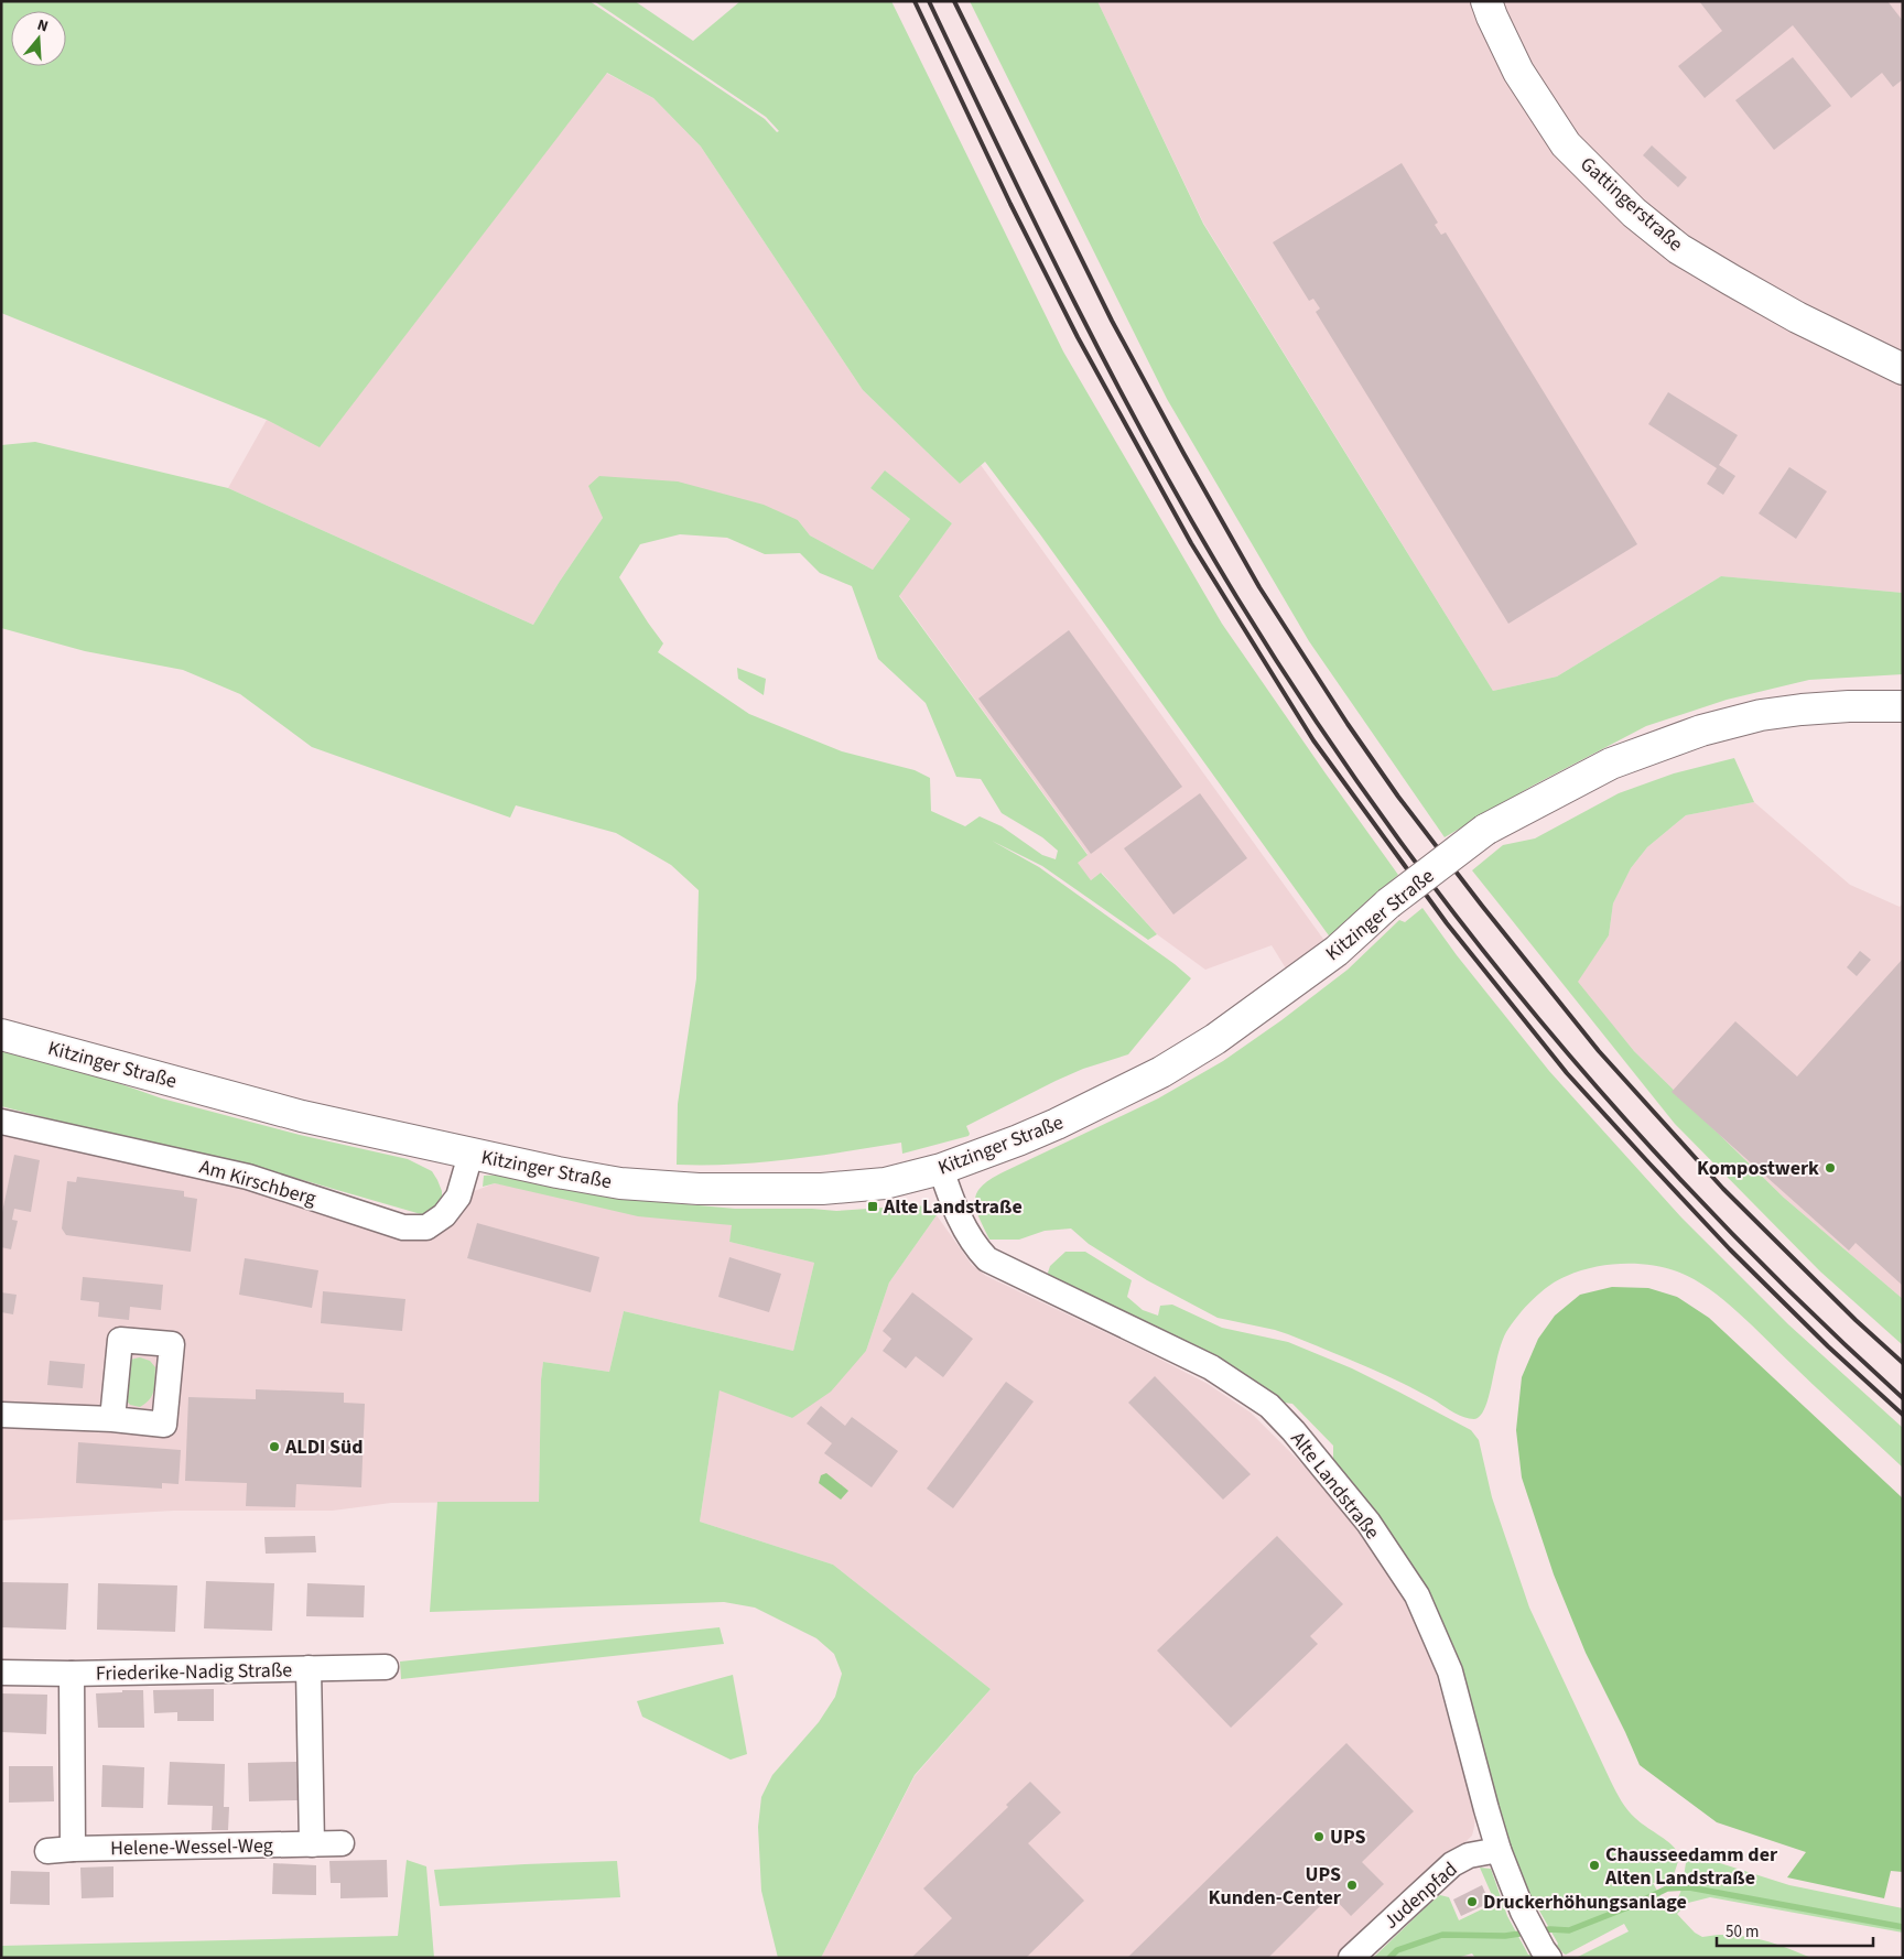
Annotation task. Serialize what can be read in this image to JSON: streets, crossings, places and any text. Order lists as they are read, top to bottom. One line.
{"streets":{"street":["Gattingerstraße","Kitzinger Straße","Am Kirschberg","Alte Landstraße","Friederike-Nadig Straße","Helene-Wessel-Weg","Judenpfad"]},"crossings":[["Kitzinger Straße","Am Kirschberg"],["Kitzinger Straße","Alte Landstraße"],["Alte Landstraße","Judenpfad"]],"places":{"other":["Kompostwerk","ALDI Süd","UPS","Chausseedamm der Alten Landstraße","UPS Kunden-Center","Druckerhöhungsanlage"],"transit":["Alte Landstraße"]},"scale_bar":"50 m","north":"top"}
